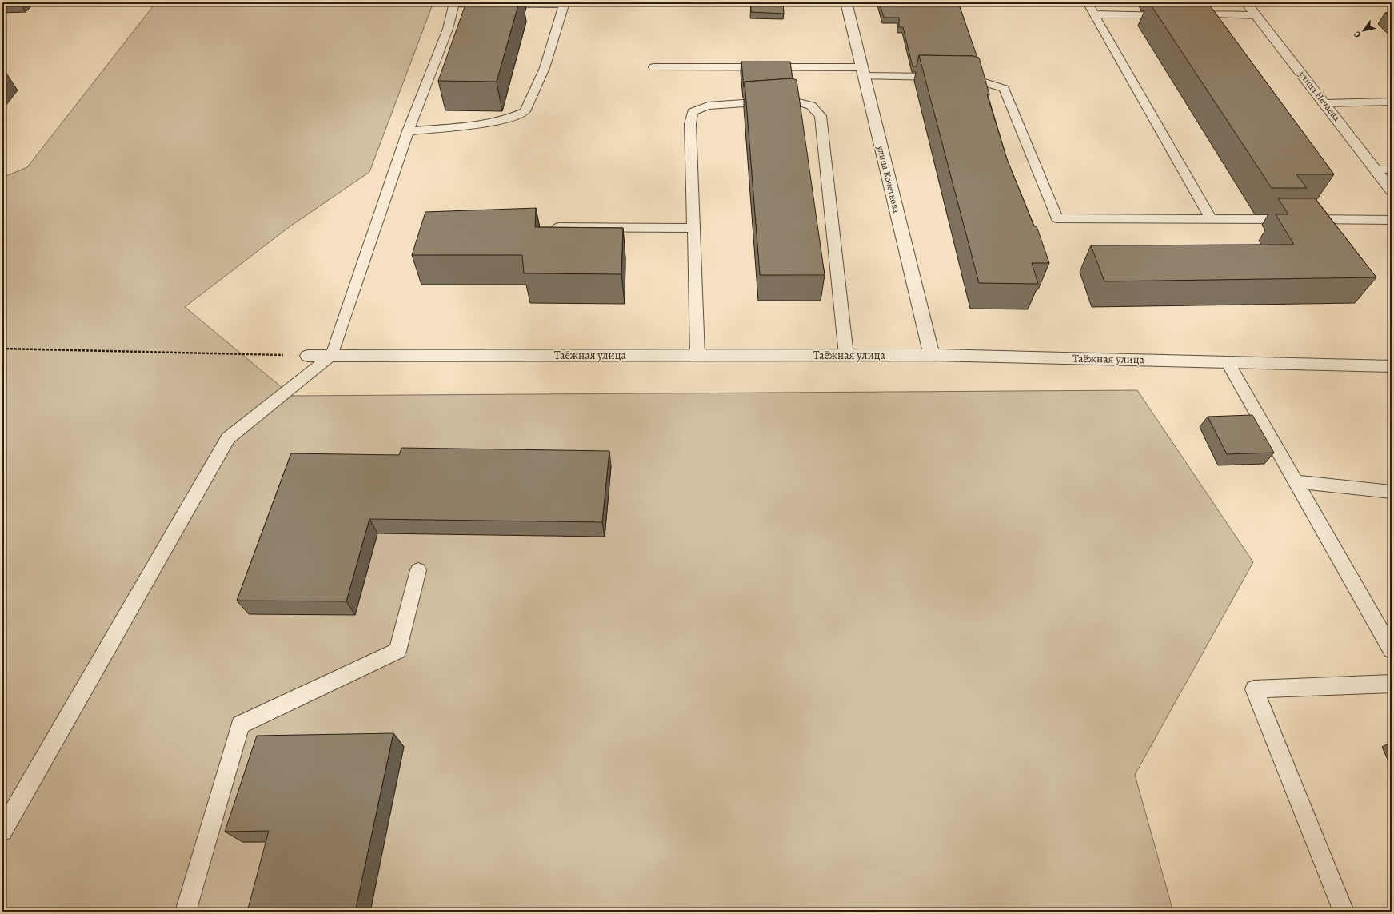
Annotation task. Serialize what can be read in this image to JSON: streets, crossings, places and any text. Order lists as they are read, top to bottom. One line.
{"streets":{"street":["улица Нечаева","улица Кочеткова","Таёжная улица"]},"crossings":[["улица Кочеткова","Таёжная улица"]],"north":"bottom left"}
